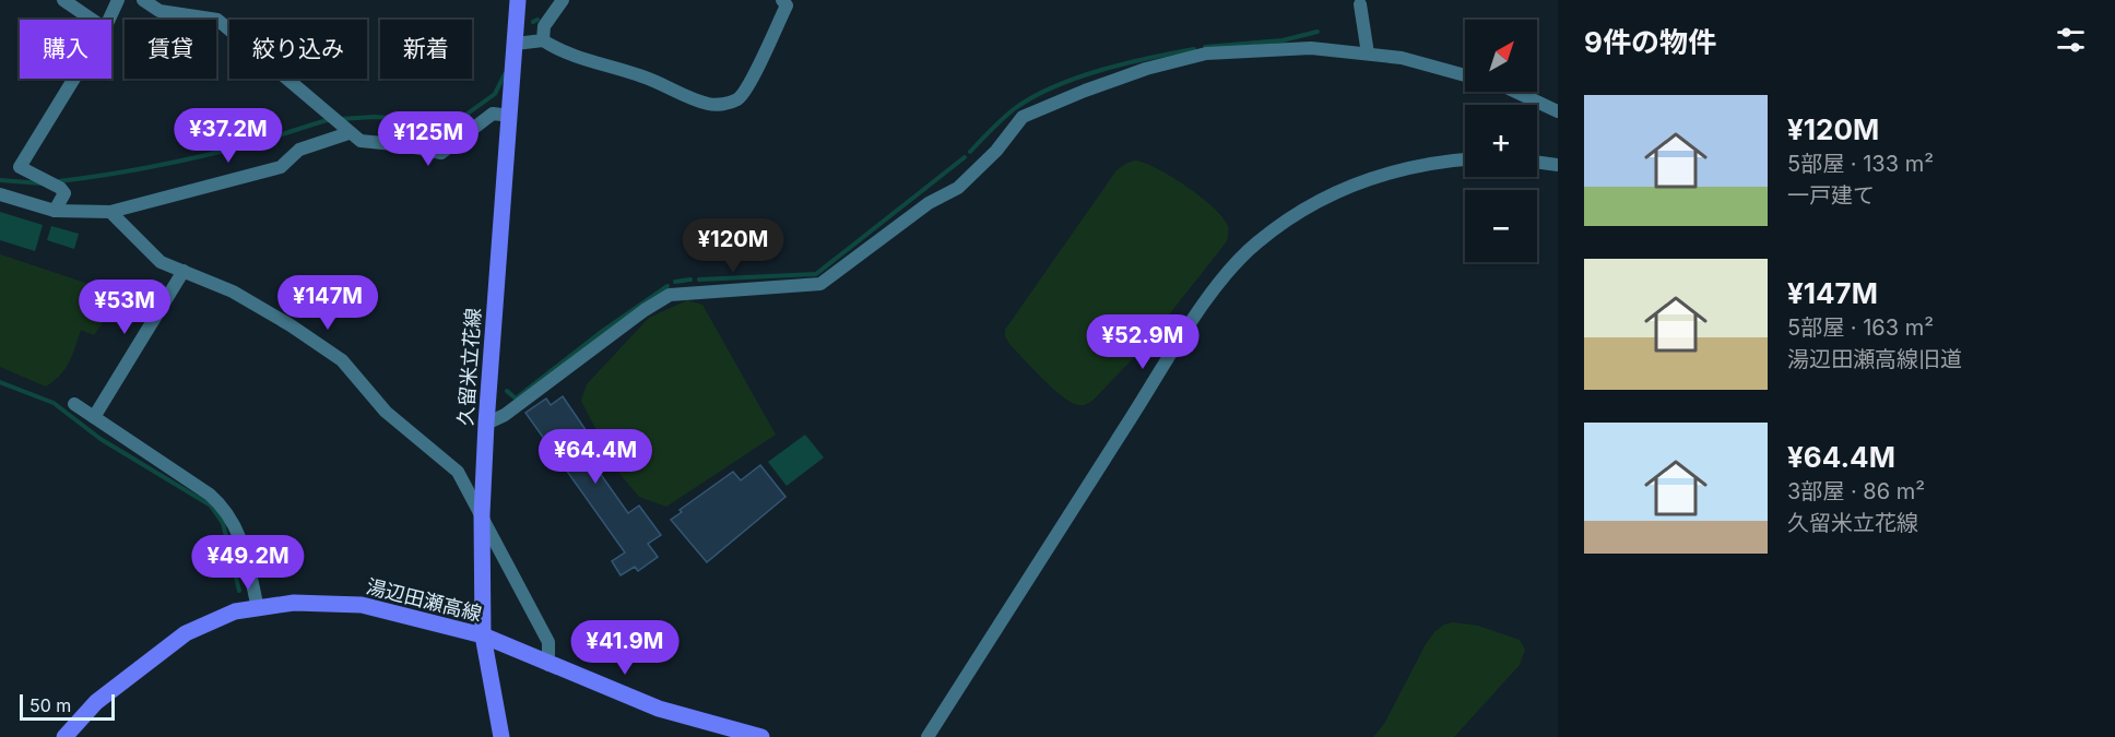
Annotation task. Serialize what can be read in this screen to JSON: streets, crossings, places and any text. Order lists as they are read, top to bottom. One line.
{"streets":{"main road":["久留米立花線","湯辺田瀬高線"]},"crossings":[["久留米立花線","湯辺田瀬高線"]],"scale_bar":"50 m","north":"top right","page":{"heading":"9件の物件","map_buttons":["+","−"],"chip":["購入","賃貸","絞り込み","新着"],"list":[{"name":"¥120M","note":"5部屋 · 133 m² · 一戸建て"},{"name":"¥147M","note":"5部屋 · 163 m² · 湯辺田瀬高線旧道"},{"name":"¥64.4M","note":"3部屋 · 86 m² · 久留米立花線"}],"price":["¥37.2M","¥125M","¥120M","¥147M","¥53M","¥52.9M","¥64.4M","¥49.2M","¥41.9M"],"scale":"50 m"}}
